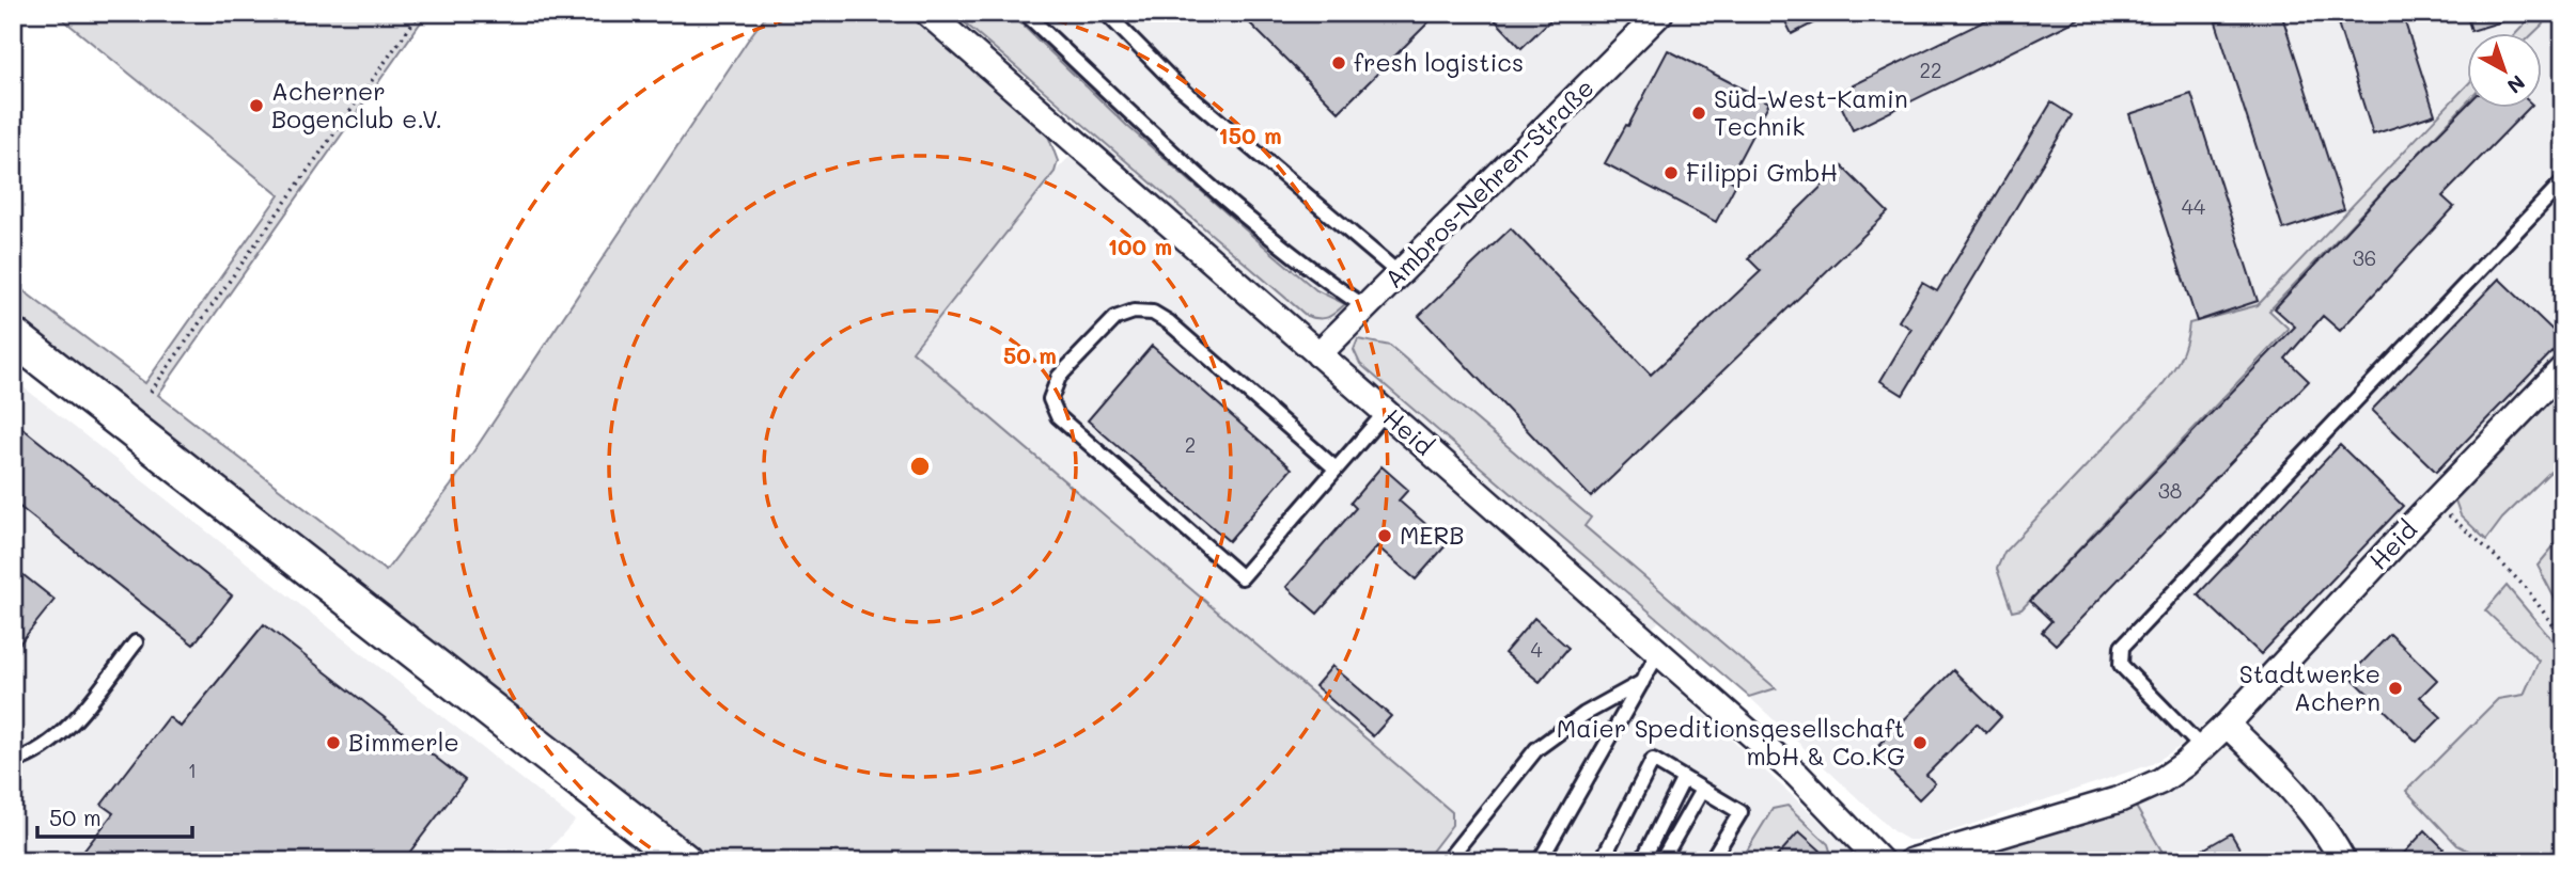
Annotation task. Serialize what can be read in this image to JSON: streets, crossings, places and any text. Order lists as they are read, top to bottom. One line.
{"streets":{"street":["Ambros-Nehren-Straße","Heid"]},"crossings":[["Ambros-Nehren-Straße","Heid"]],"places":["fresh logistics","Acherner Bogenclub e.V.","Süd-West-Kamin Technik","Filippi GmbH","MERB","Stadtwerke Achern","Bimmerle","Maier Speditionsgesellschaft mbH & Co.KG"],"house_numbers":["22","44","36","2","38","4","1"],"scale_bar":"50 m","north":"bottom right","rings":["150 m","100 m","50 m"]}
